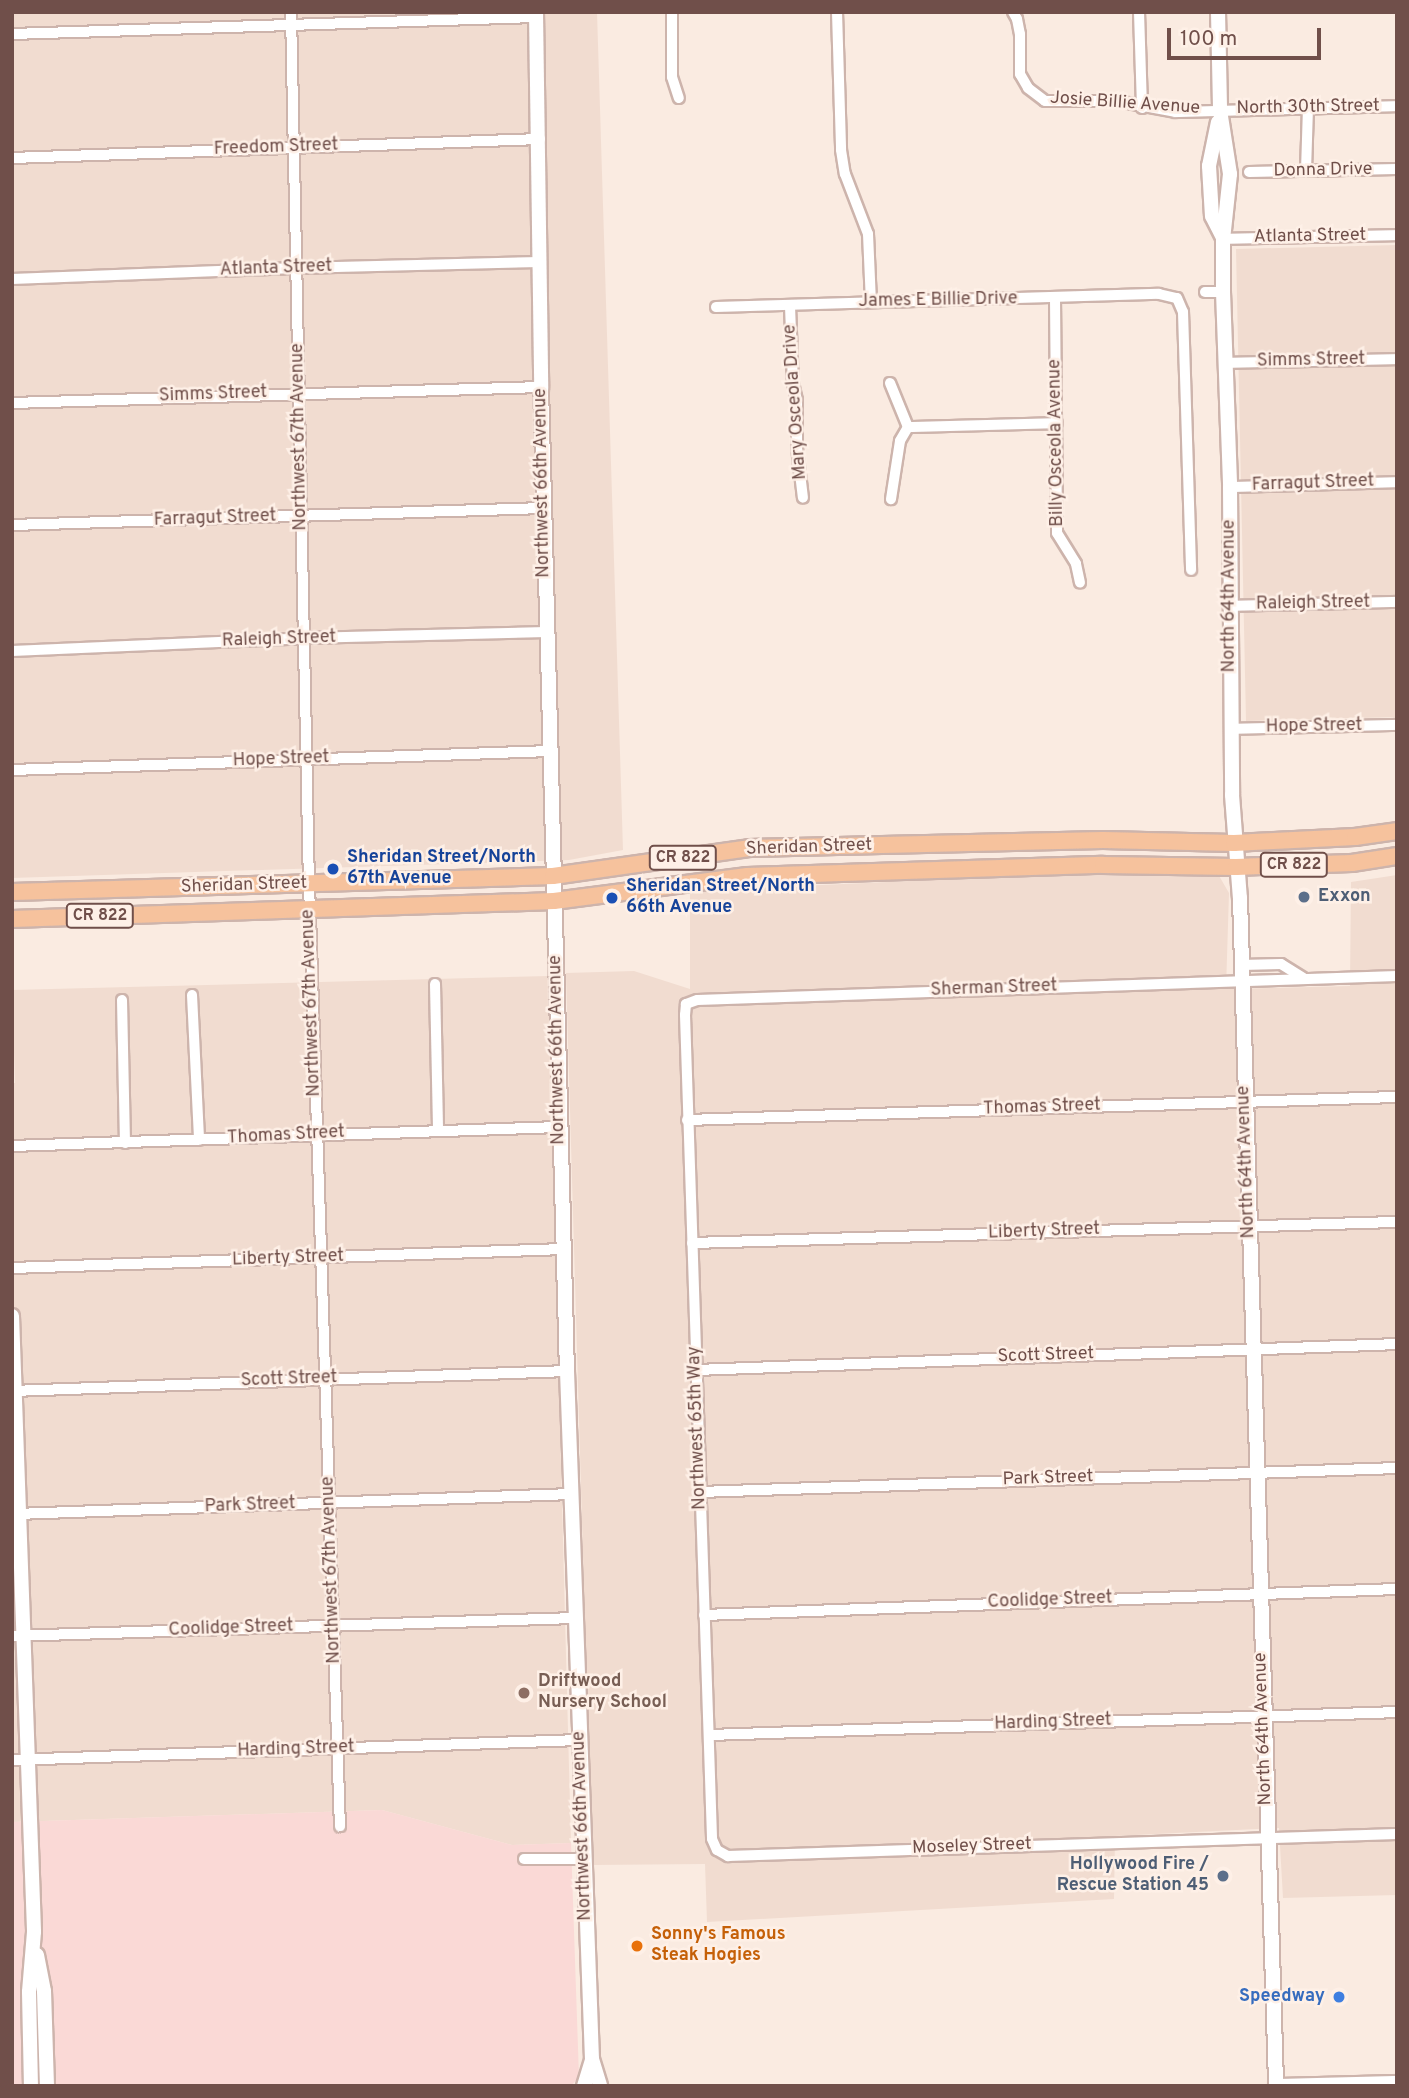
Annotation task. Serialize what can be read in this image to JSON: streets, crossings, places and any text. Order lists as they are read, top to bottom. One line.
{"streets":{"main road":["Sheridan Street","CR 822"],"street":["Josie Billie Avenue","North 30th Street","Freedom Street","Donna Drive","Atlanta Street","James E Billie Drive","Simms Street","Mary Osceola Drive","Northwest 67th Avenue","Billy Osceola Avenue","Northwest 66th Avenue","Farragut Street","North 64th Avenue","Raleigh Street","Hope Street","Sherman Street","Thomas Street","Liberty Street","Scott Street","Northwest 65th Way","Park Street","Coolidge Street","Harding Street","Moseley Street"]},"crossings":[["Josie Billie Avenue","North 30th Street"],["Josie Billie Avenue","North 64th Avenue"],["North 30th Street","North 64th Avenue"],["Freedom Street","Northwest 67th Avenue"],["Freedom Street","Northwest 66th Avenue"],["Atlanta Street","Northwest 67th Avenue"],["Atlanta Street","Northwest 66th Avenue"],["Atlanta Street","North 64th Avenue"],["James E Billie Drive","Mary Osceola Drive"],["James E Billie Drive","Billy Osceola Avenue"],["Simms Street","Northwest 67th Avenue"],["Simms Street","Northwest 66th Avenue"],["Simms Street","North 64th Avenue"],["Northwest 67th Avenue","Farragut Street"],["Northwest 67th Avenue","Raleigh Street"],["Northwest 67th Avenue","Hope Street"],["Northwest 67th Avenue","Sheridan Street"],["Northwest 67th Avenue","Thomas Street"],["Northwest 67th Avenue","Liberty Street"],["Northwest 67th Avenue","Scott Street"],["Northwest 67th Avenue","Park Street"],["Northwest 67th Avenue","Coolidge Street"],["Northwest 67th Avenue","Harding Street"],["Northwest 66th Avenue","Farragut Street"],["Northwest 66th Avenue","Raleigh Street"],["Northwest 66th Avenue","Hope Street"],["Northwest 66th Avenue","Sheridan Street"],["Northwest 66th Avenue","Thomas Street"],["Northwest 66th Avenue","Liberty Street"],["Northwest 66th Avenue","Scott Street"],["Northwest 66th Avenue","Park Street"],["Northwest 66th Avenue","Coolidge Street"],["Northwest 66th Avenue","Harding Street"],["Farragut Street","North 64th Avenue"],["North 64th Avenue","Raleigh Street"],["North 64th Avenue","Hope Street"],["North 64th Avenue","Sheridan Street"],["North 64th Avenue","Sherman Street"],["North 64th Avenue","Thomas Street"],["North 64th Avenue","Liberty Street"],["North 64th Avenue","Scott Street"],["North 64th Avenue","Park Street"],["North 64th Avenue","Coolidge Street"],["North 64th Avenue","Harding Street"],["North 64th Avenue","Moseley Street"],["Sherman Street","Northwest 65th Way"],["Thomas Street","Northwest 65th Way"],["Liberty Street","Northwest 65th Way"],["Scott Street","Northwest 65th Way"],["Northwest 65th Way","Park Street"],["Northwest 65th Way","Coolidge Street"],["Northwest 65th Way","Harding Street"],["Northwest 65th Way","Moseley Street"]],"places":["Sheridan Street/North 67th Avenue","Exxon","Sheridan Street/North 66th Avenue","Driftwood Nursery School","Hollywood Fire / Rescue Station 45","Sonny's Famous Steak Hogies","Speedway"],"scale_bar":"100 m"}
